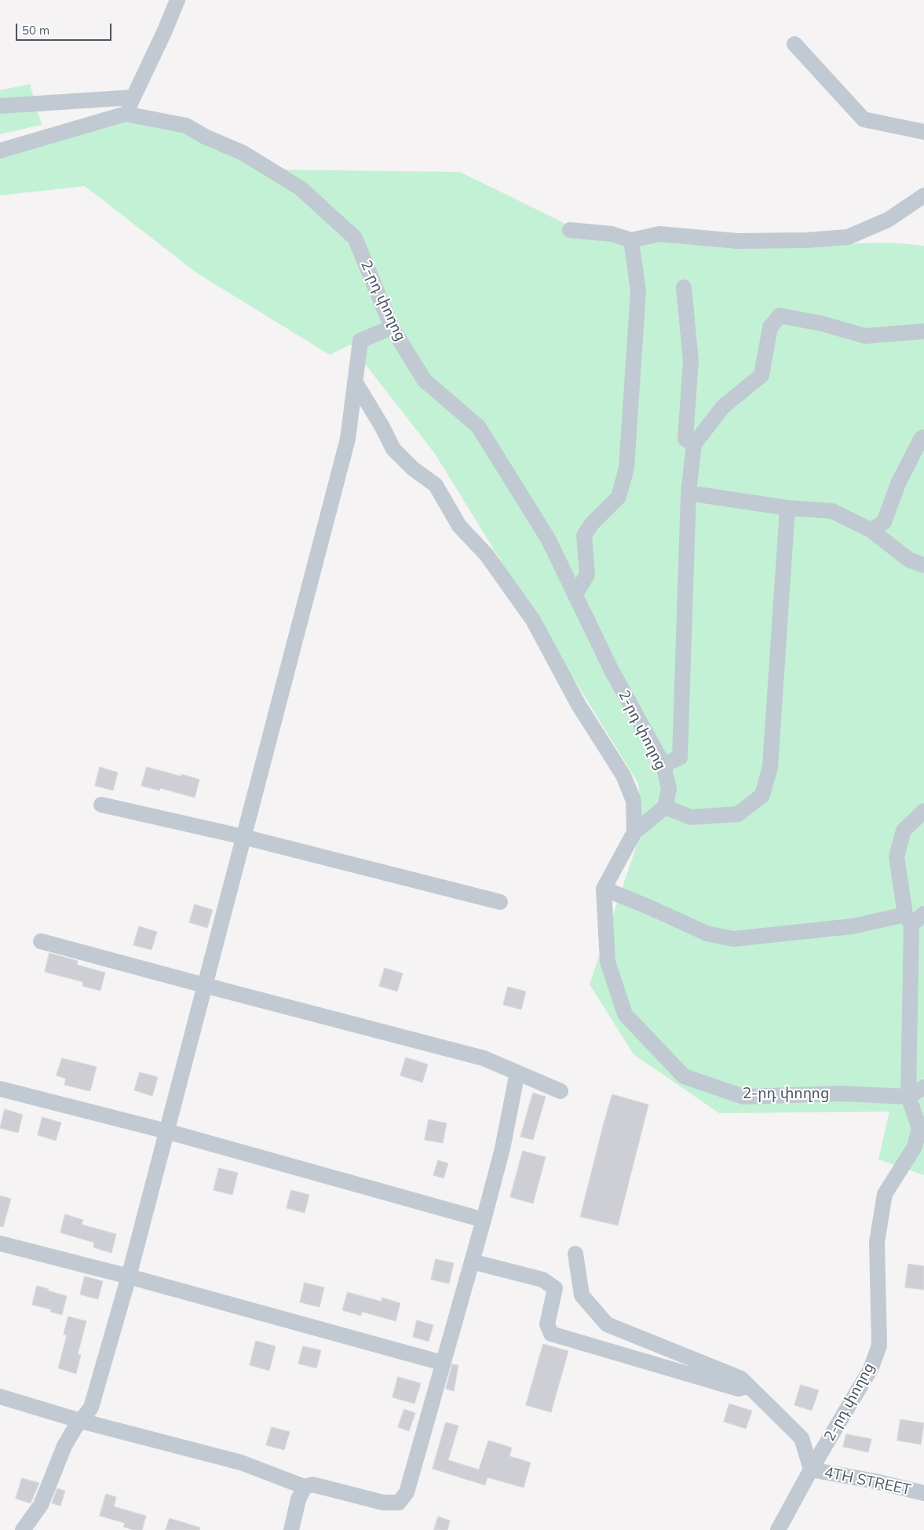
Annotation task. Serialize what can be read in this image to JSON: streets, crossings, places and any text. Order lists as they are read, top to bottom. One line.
{"streets":{"street":["2-րդ փողոց","4TH STREET"]},"crossings":[["2-րդ փողոց","4TH STREET"]],"scale_bar":"50 m"}
